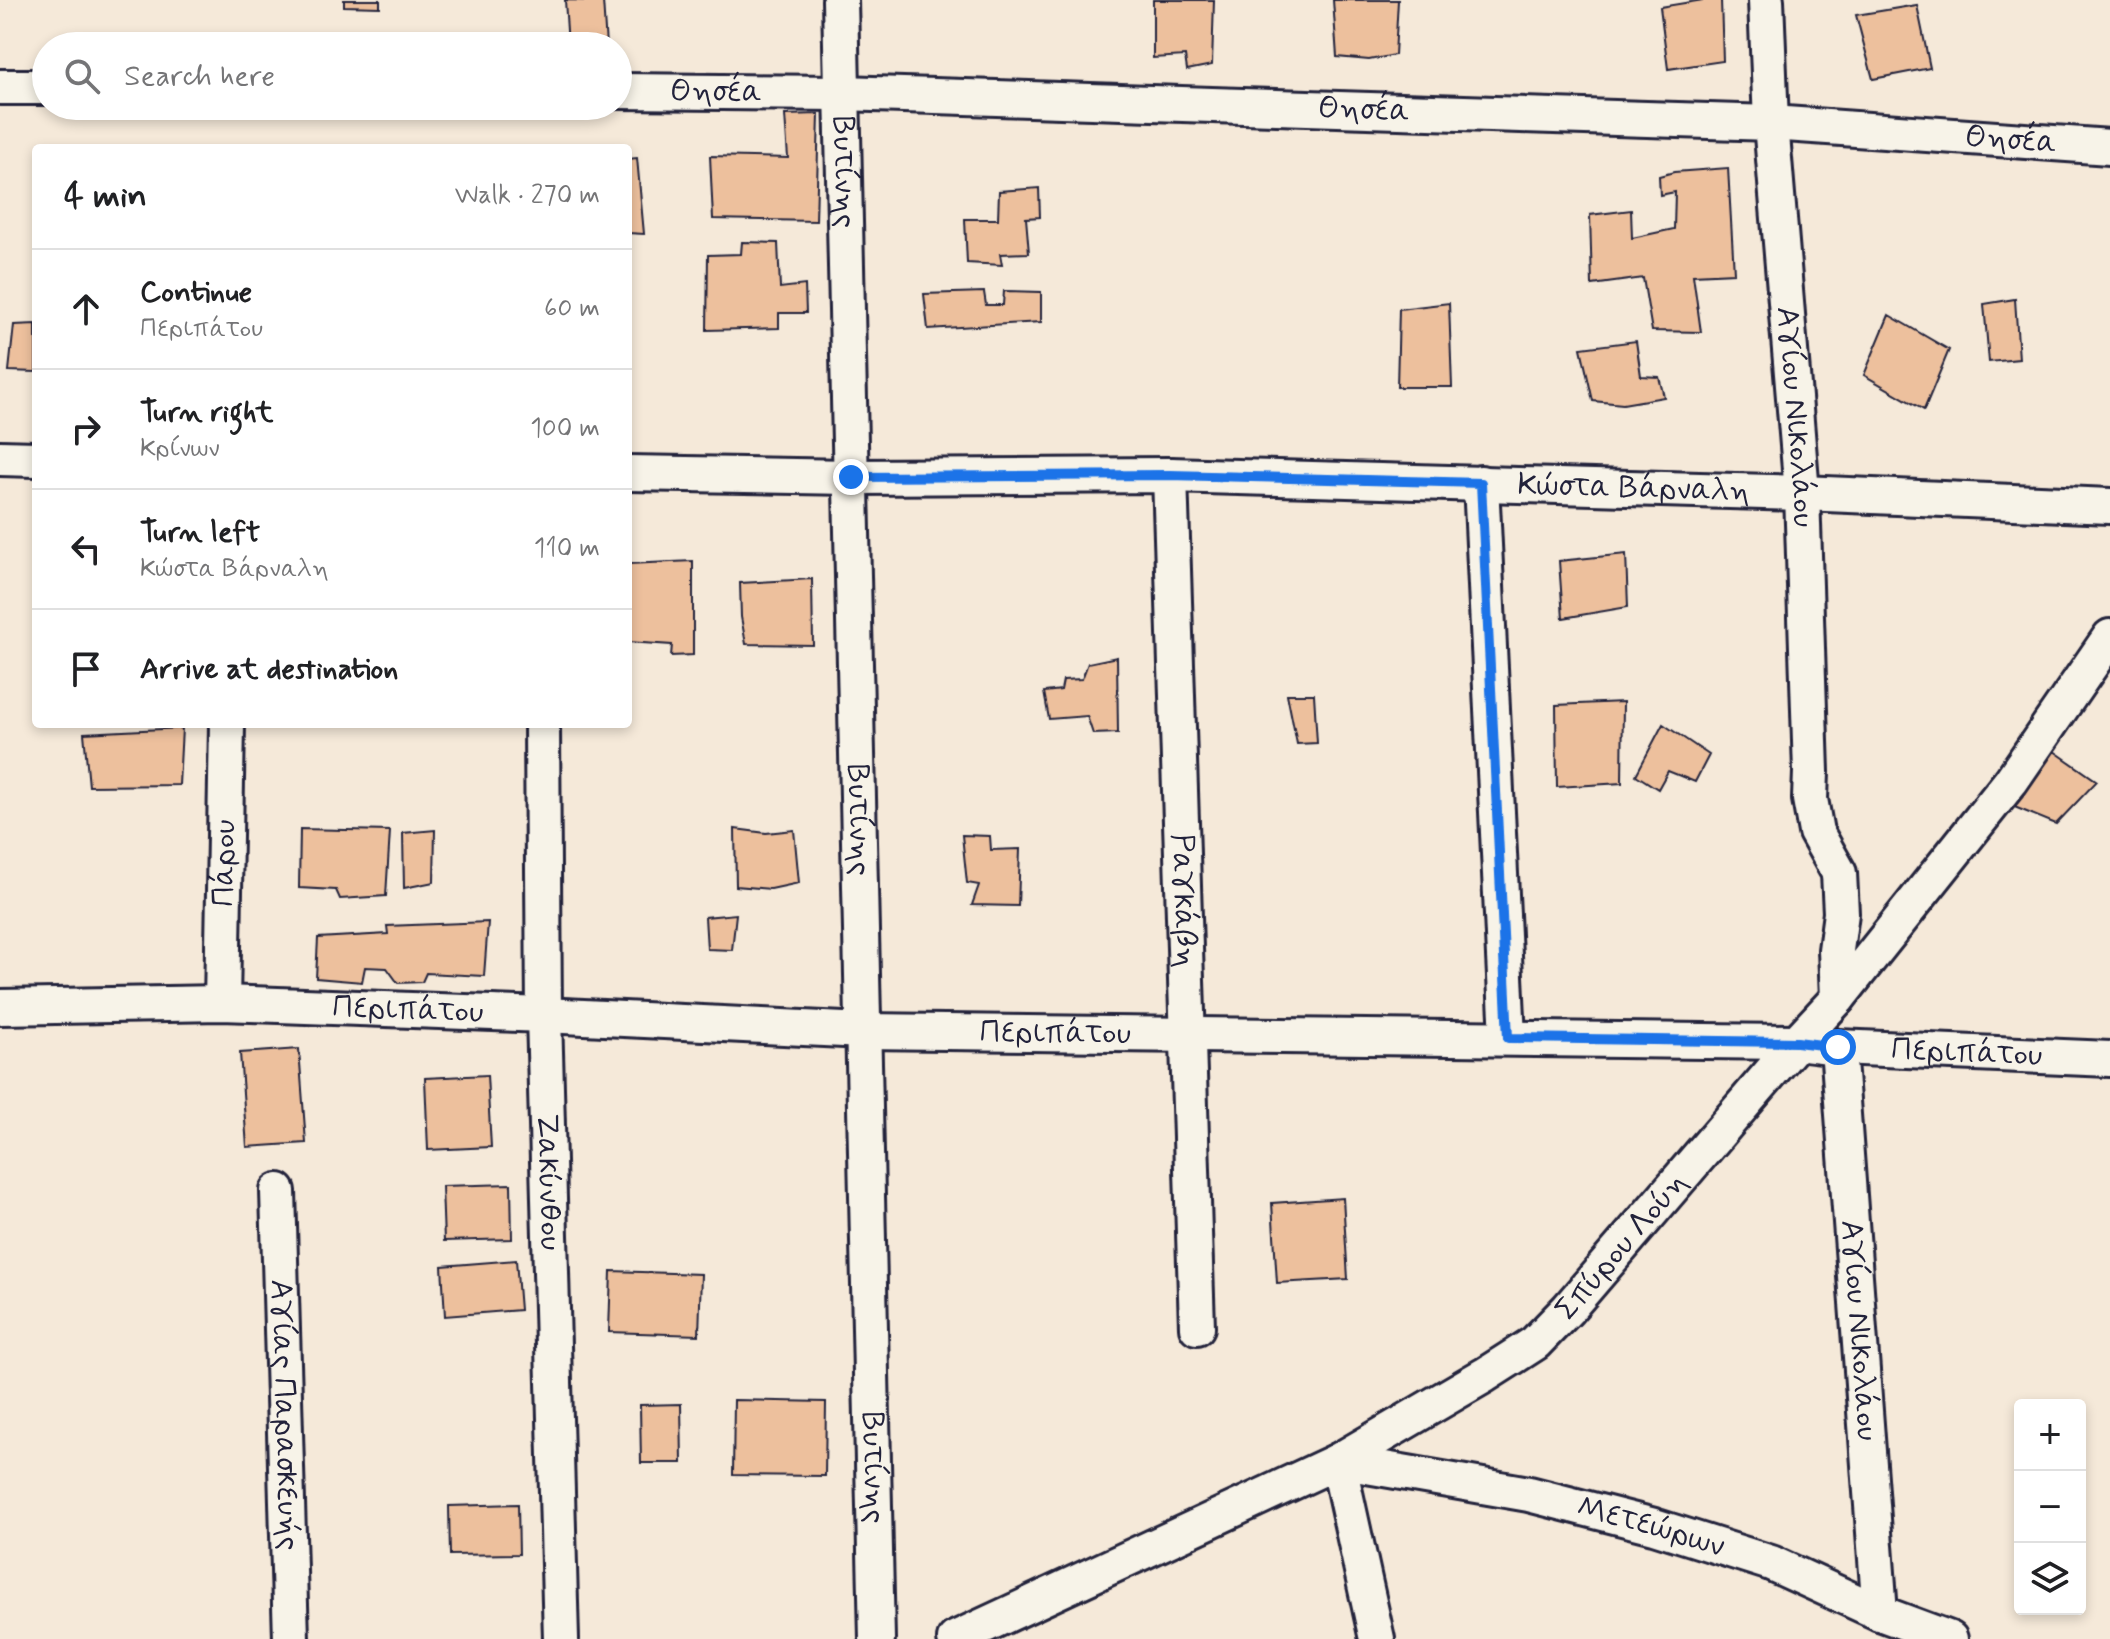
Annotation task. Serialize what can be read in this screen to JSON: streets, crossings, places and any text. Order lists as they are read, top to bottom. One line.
{"streets":{"street":["Θησέα","Βυτίνης","Αγίου Νικολάου","Κώστα Βάρναλη","Πάρου","Ραγκάβη","Περιπάτου","Ζακύνθου","Σπύρου Λούη","Αγίας Παρασκευής","Μετεώρων"]},"crossings":[["Θησέα","Βυτίνης"],["Θησέα","Αγίου Νικολάου"],["Βυτίνης","Κώστα Βάρναλη"],["Βυτίνης","Περιπάτου"],["Αγίου Νικολάου","Κώστα Βάρναλη"],["Αγίου Νικολάου","Περιπάτου"],["Αγίου Νικολάου","Σπύρου Λούη"],["Αγίου Νικολάου","Μετεώρων"],["Κώστα Βάρναλη","Ραγκάβη"],["Πάρου","Περιπάτου"],["Ραγκάβη","Περιπάτου"],["Περιπάτου","Ζακύνθου"],["Περιπάτου","Σπύρου Λούη"],["Σπύρου Λούη","Μετεώρων"]],"page":{"search":"Search here","heading":["4 min","Walk · 270 m"],"list":[["Continue","Περιπάτου","60 m"],["Turn right","Κρίνων","100 m"],["Turn left","Κώστα Βάρναλη","110 m"],"Arrive at destination"],"map_buttons":["+","−"]}}
